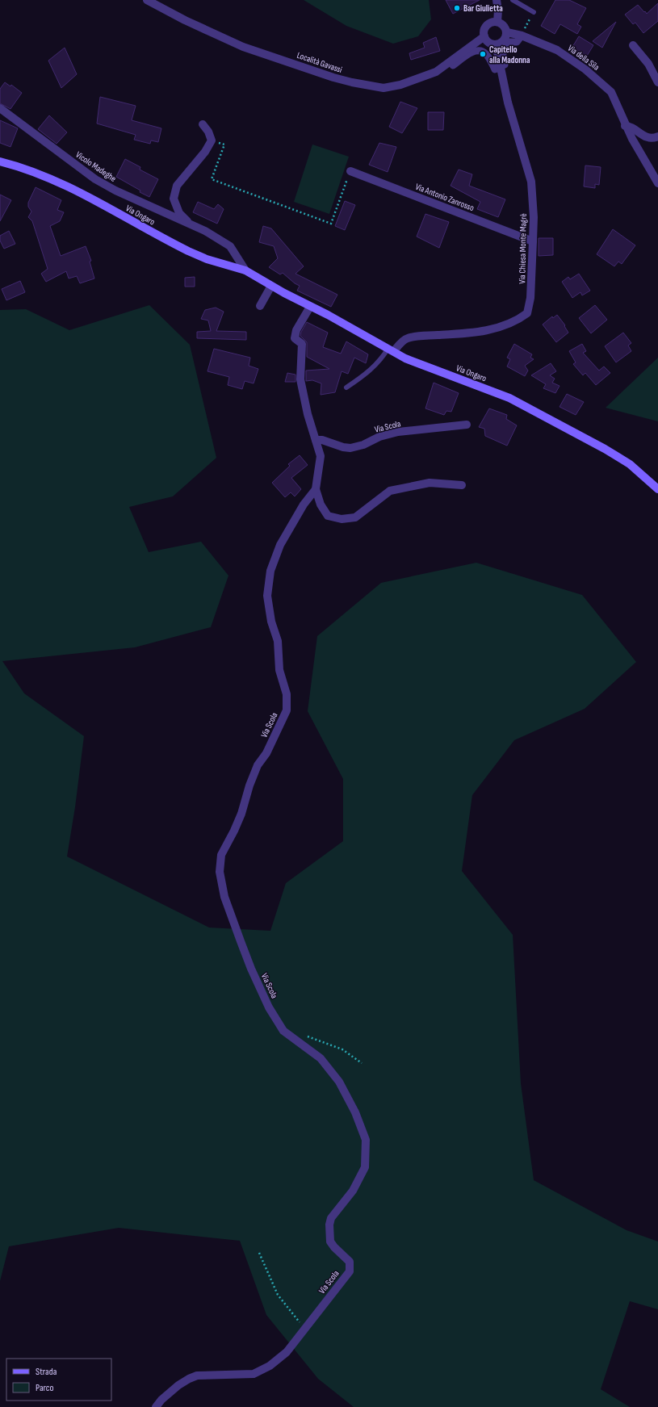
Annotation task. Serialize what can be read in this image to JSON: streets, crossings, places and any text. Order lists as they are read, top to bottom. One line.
{"streets":{"main road":["Via Ongaro"],"street":["Via della Sila","Località Gavassi","Vicolo Madeghe","Via Antonio Zanrosso","Via Chiesa Monte Magrè","Via Scola"]},"crossings":[["Via della Sila","Località Gavassi"],["Via della Sila","Via Chiesa Monte Magrè"],["Località Gavassi","Via Chiesa Monte Magrè"],["Vicolo Madeghe","Via Ongaro"],["Via Antonio Zanrosso","Via Chiesa Monte Magrè"],["Via Ongaro","Via Chiesa Monte Magrè"],["Via Ongaro","Via Scola"]],"places":["Bar Giulietta","Capitello alla Madonna"],"legend":["Strada","Parco"]}
